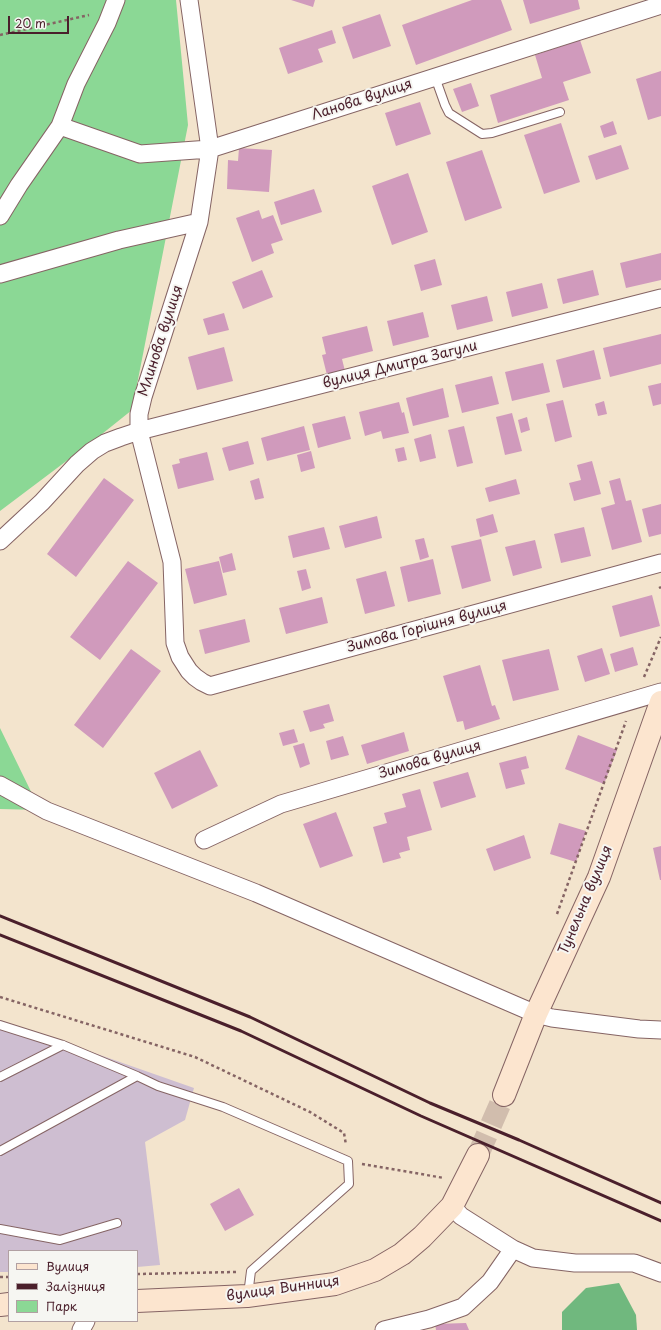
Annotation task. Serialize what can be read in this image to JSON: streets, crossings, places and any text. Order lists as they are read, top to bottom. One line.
{"streets":{"main road":["Тунельна вулиця","вулиця Винниця"],"street":["Ланова вулиця","Млинова вулиця","вулиця Дмитра Загули","Зимова Горішня вулиця","Зимова вулиця"]},"crossings":[["Ланова вулиця","Млинова вулиця"],["Млинова вулиця","вулиця Дмитра Загули"],["Млинова вулиця","Зимова Горішня вулиця"]],"legend":["Вулиця","Залізниця","Парк"],"scale_bar":"20 m"}
